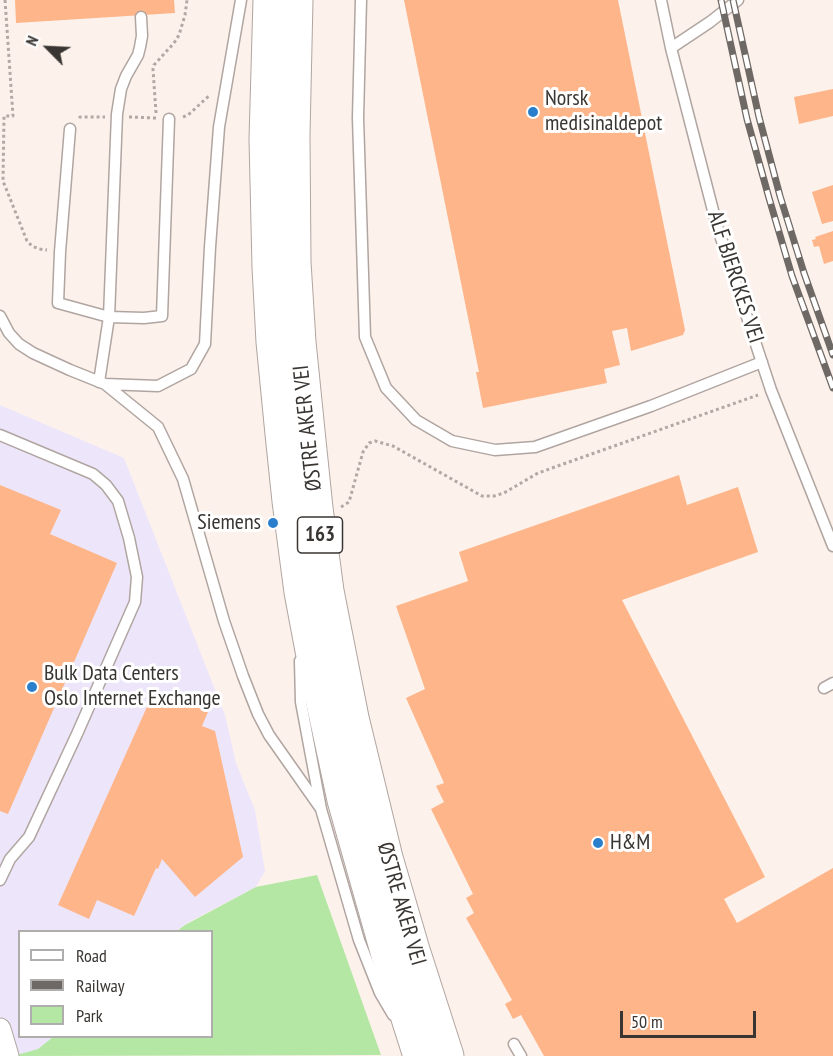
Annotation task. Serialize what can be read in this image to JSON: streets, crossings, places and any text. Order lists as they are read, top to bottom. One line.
{"streets":{"highway":["ØSTRE AKER VEI","163"],"lane":["ALF BJERCKES VEI"]},"places":["Norsk medisinaldepot","Siemens","Bulk Data Centers Oslo Internet Exchange","H&M"],"legend":["Road","Railway","Park"],"scale_bar":"50 m","north":"top left"}
